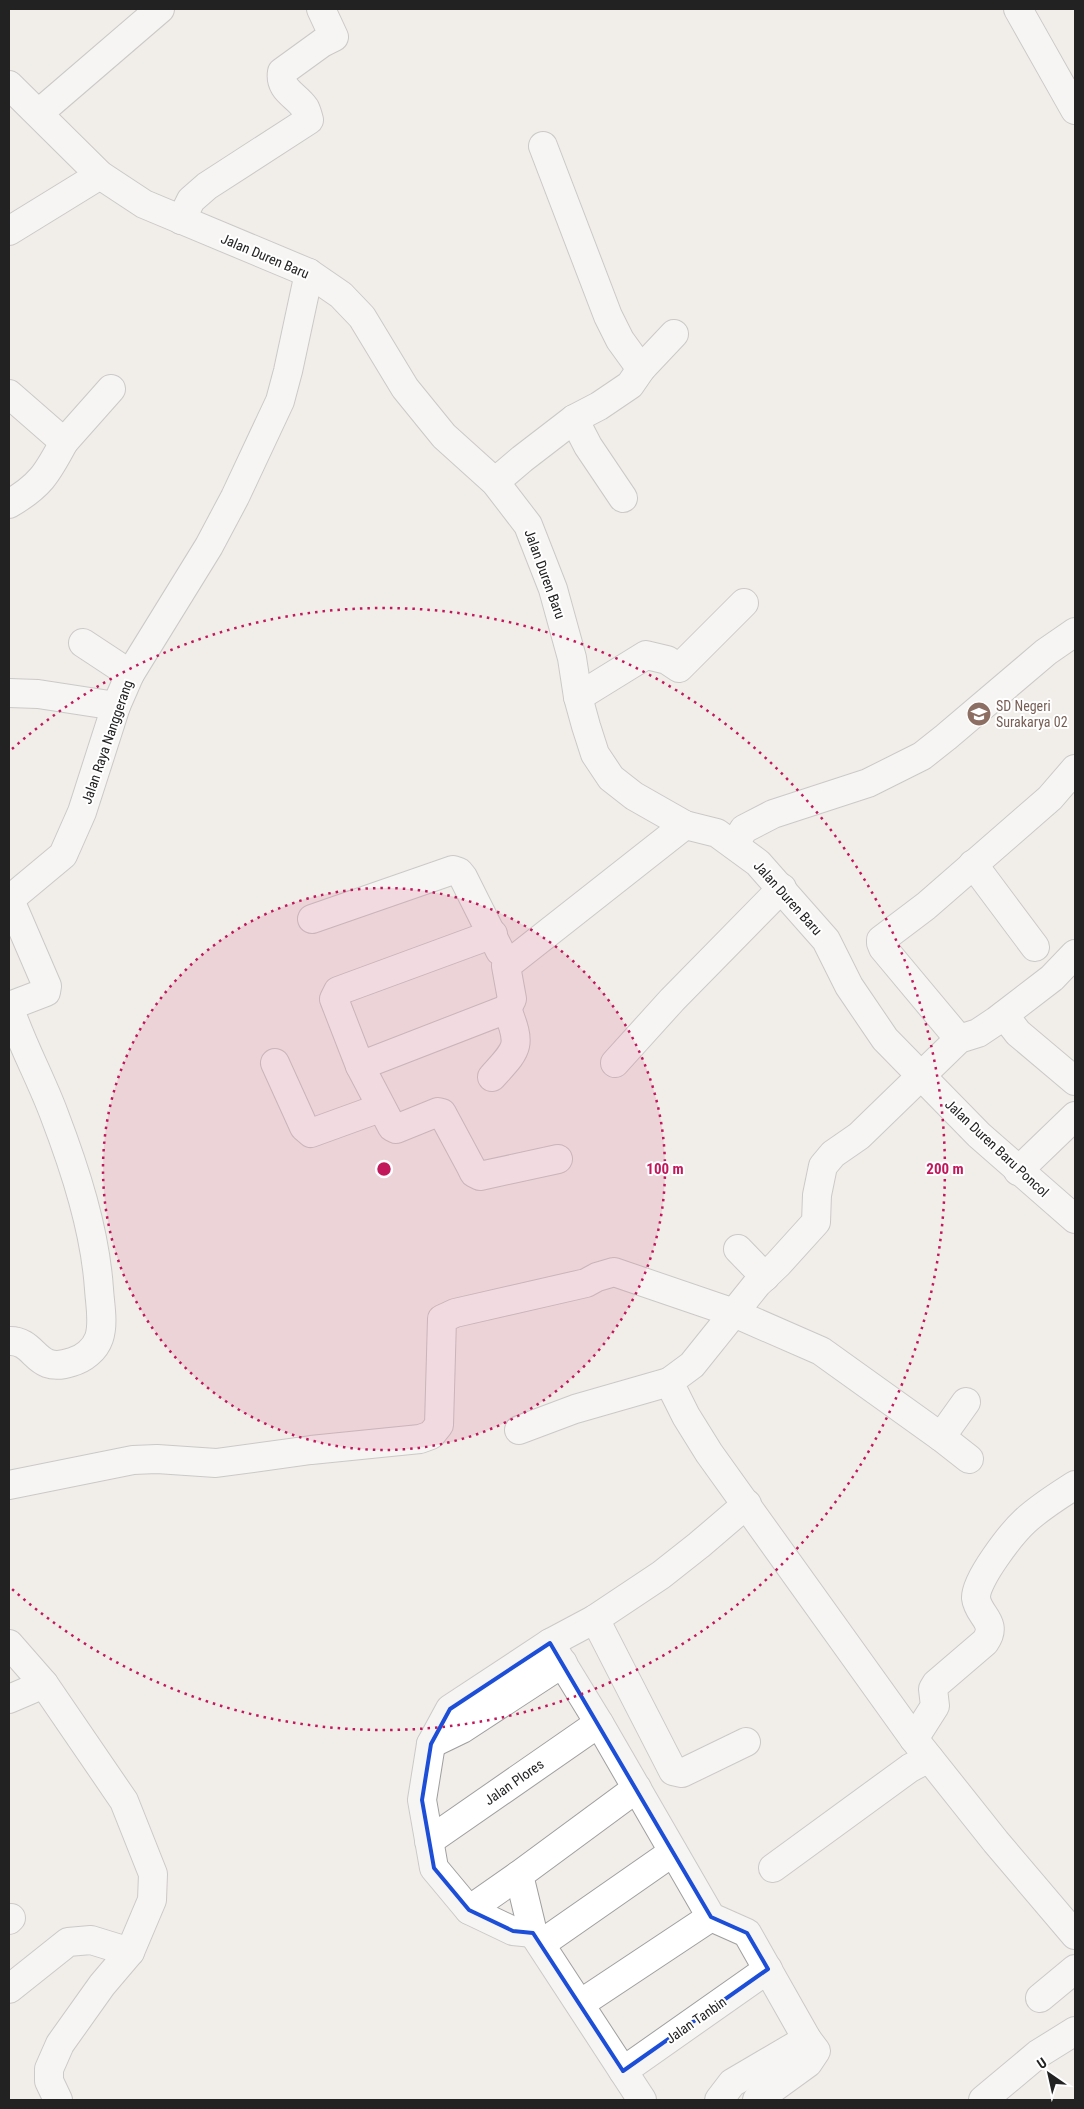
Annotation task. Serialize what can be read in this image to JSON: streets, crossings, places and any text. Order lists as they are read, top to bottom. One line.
{"streets":{"street":["Jalan Duren Baru","Jalan Raya Nanggerang","Jalan Duren Baru Poncol","Jalan Plores","Jalan Tanbin"]},"crossings":[["Jalan Duren Baru","Jalan Raya Nanggerang"],["Jalan Duren Baru","Jalan Duren Baru Poncol"]],"places":{"school or university":["SD Negeri Surakarya 02"]},"north":"top left","rings":["100 m","200 m"]}
